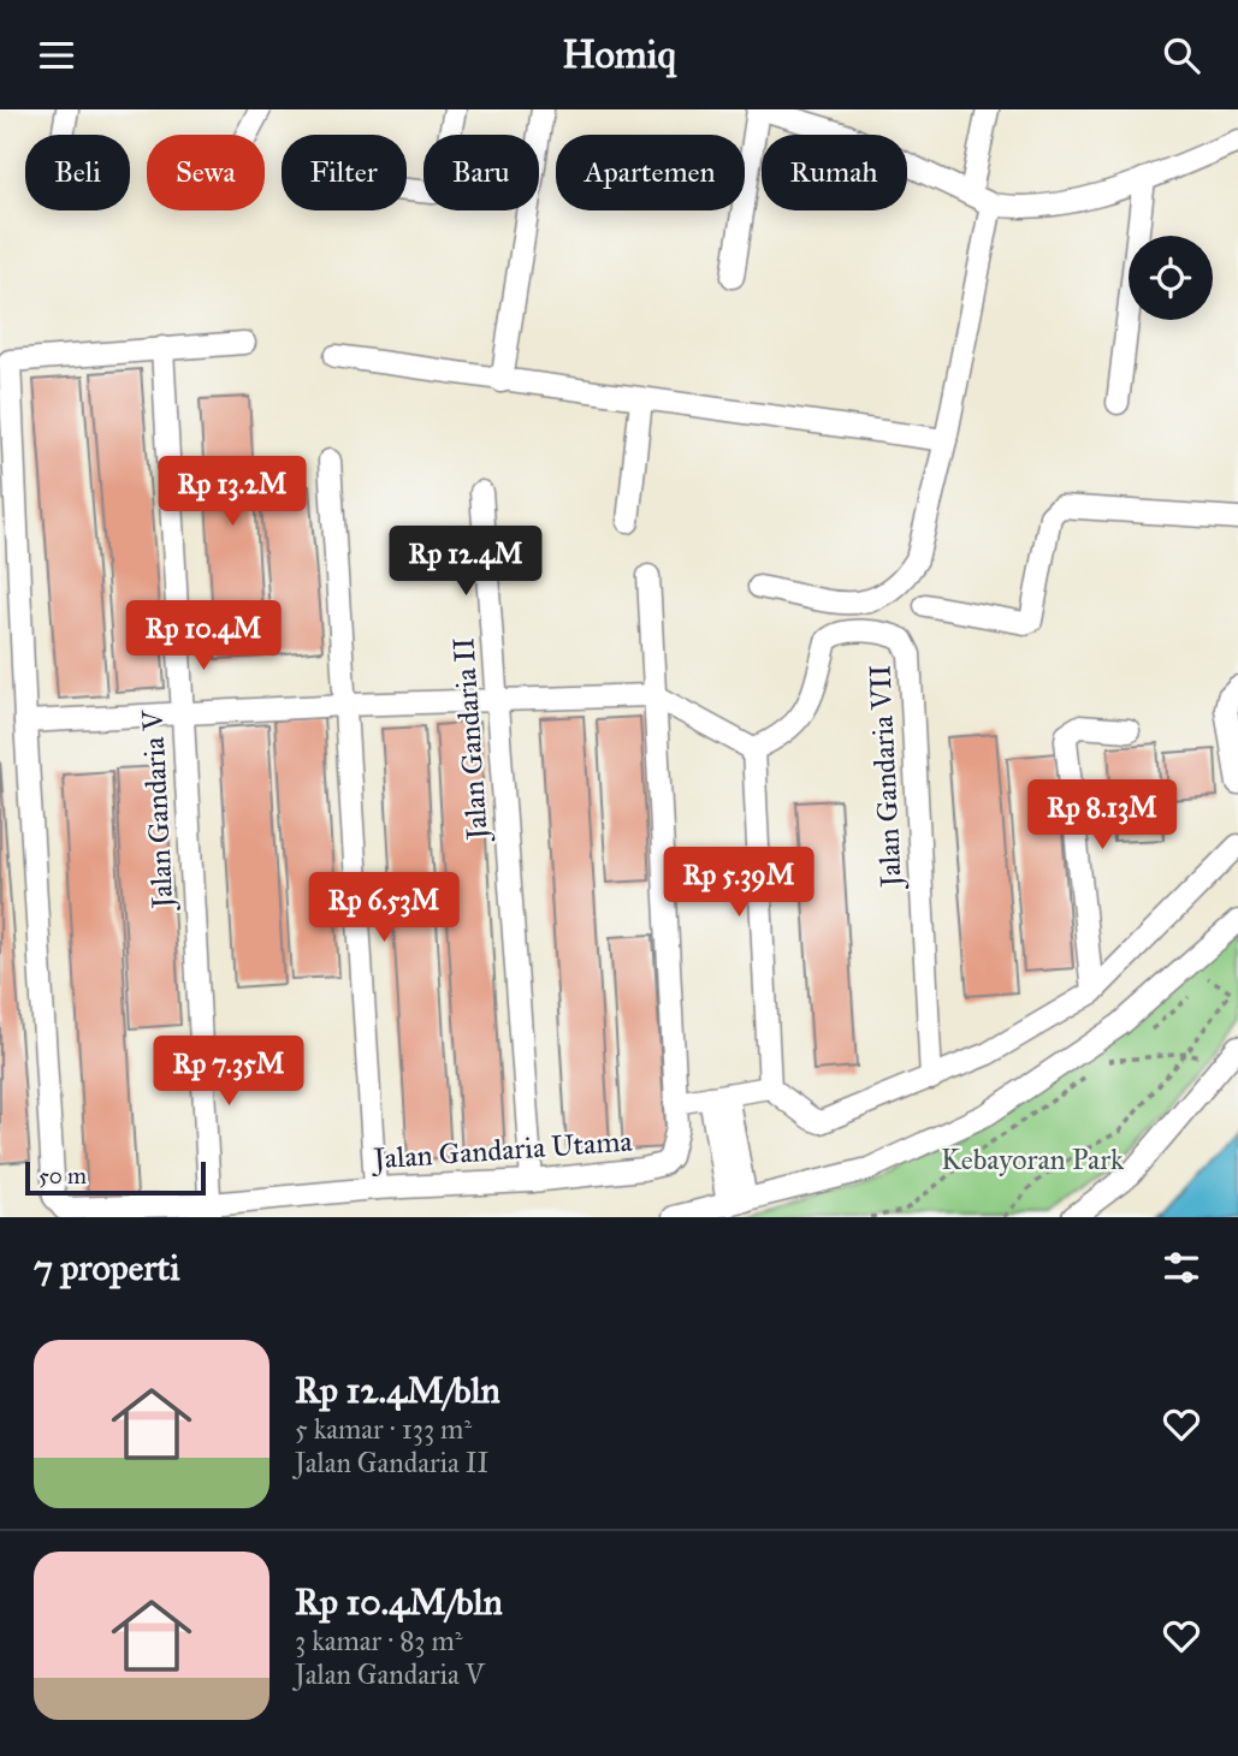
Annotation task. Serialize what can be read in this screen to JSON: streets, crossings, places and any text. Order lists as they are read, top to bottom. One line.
{"streets":{"street":["Jalan Gandaria II","Jalan Gandaria VII","Jalan Gandaria V","Jalan Gandaria Utama"]},"crossings":[["Jalan Gandaria II","Jalan Gandaria Utama"],["Jalan Gandaria V","Jalan Gandaria Utama"]],"parks":["Kebayoran Park"],"scale_bar":"50 m","page":{"header":"Homiq","chip":["Beli","Sewa","Filter","Baru","Apartemen","Rumah"],"price":["Rp 13.2M","Rp 12.4M","Rp 10.4M","Rp 8.13M","Rp 5.39M","Rp 6.53M","Rp 7.35M"],"scale":"50 m","heading":"7 properti","list":[{"name":"Rp 12.4M/bln","note":"5 kamar · 133 m² · Jalan Gandaria II"},{"name":"Rp 10.4M/bln","note":"3 kamar · 83 m² · Jalan Gandaria V"}]}}
